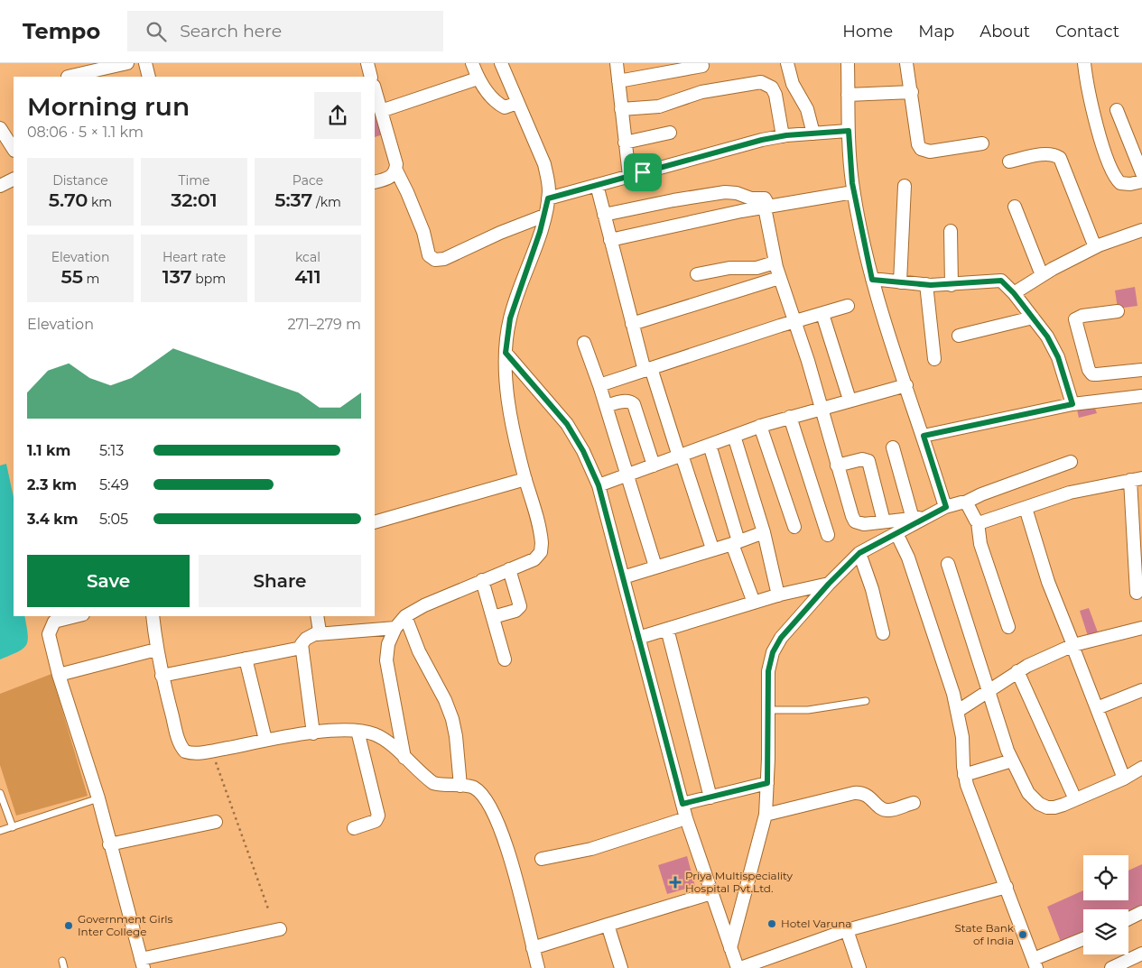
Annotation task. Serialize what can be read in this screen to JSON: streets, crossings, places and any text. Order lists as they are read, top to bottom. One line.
{"places":{"health":["Priya Multispeciality Hospital Pvt.Ltd."],"other":["Hotel Varuna","Government Girls Inter College","State Bank of India"]},"page":{"header":"Tempo","search":"Search here","nav":["Home","Map","About","Contact"],"heading":["Morning run","08:06 · 5 × 1.1 km"],"stats":[["Distance","5.70 km"],["Time","32:01"],["Pace","5:37 /km"],["Elevation","55 m"],["Heart rate","137 bpm"],["kcal","411"]],"chart":["Elevation","271–279 m"],"list":[{"name":"1.1 km","note":"5:13"},{"name":"2.3 km","note":"5:49"},{"name":"3.4 km","note":"5:05"}],"buttons":["Save","Share"]}}
